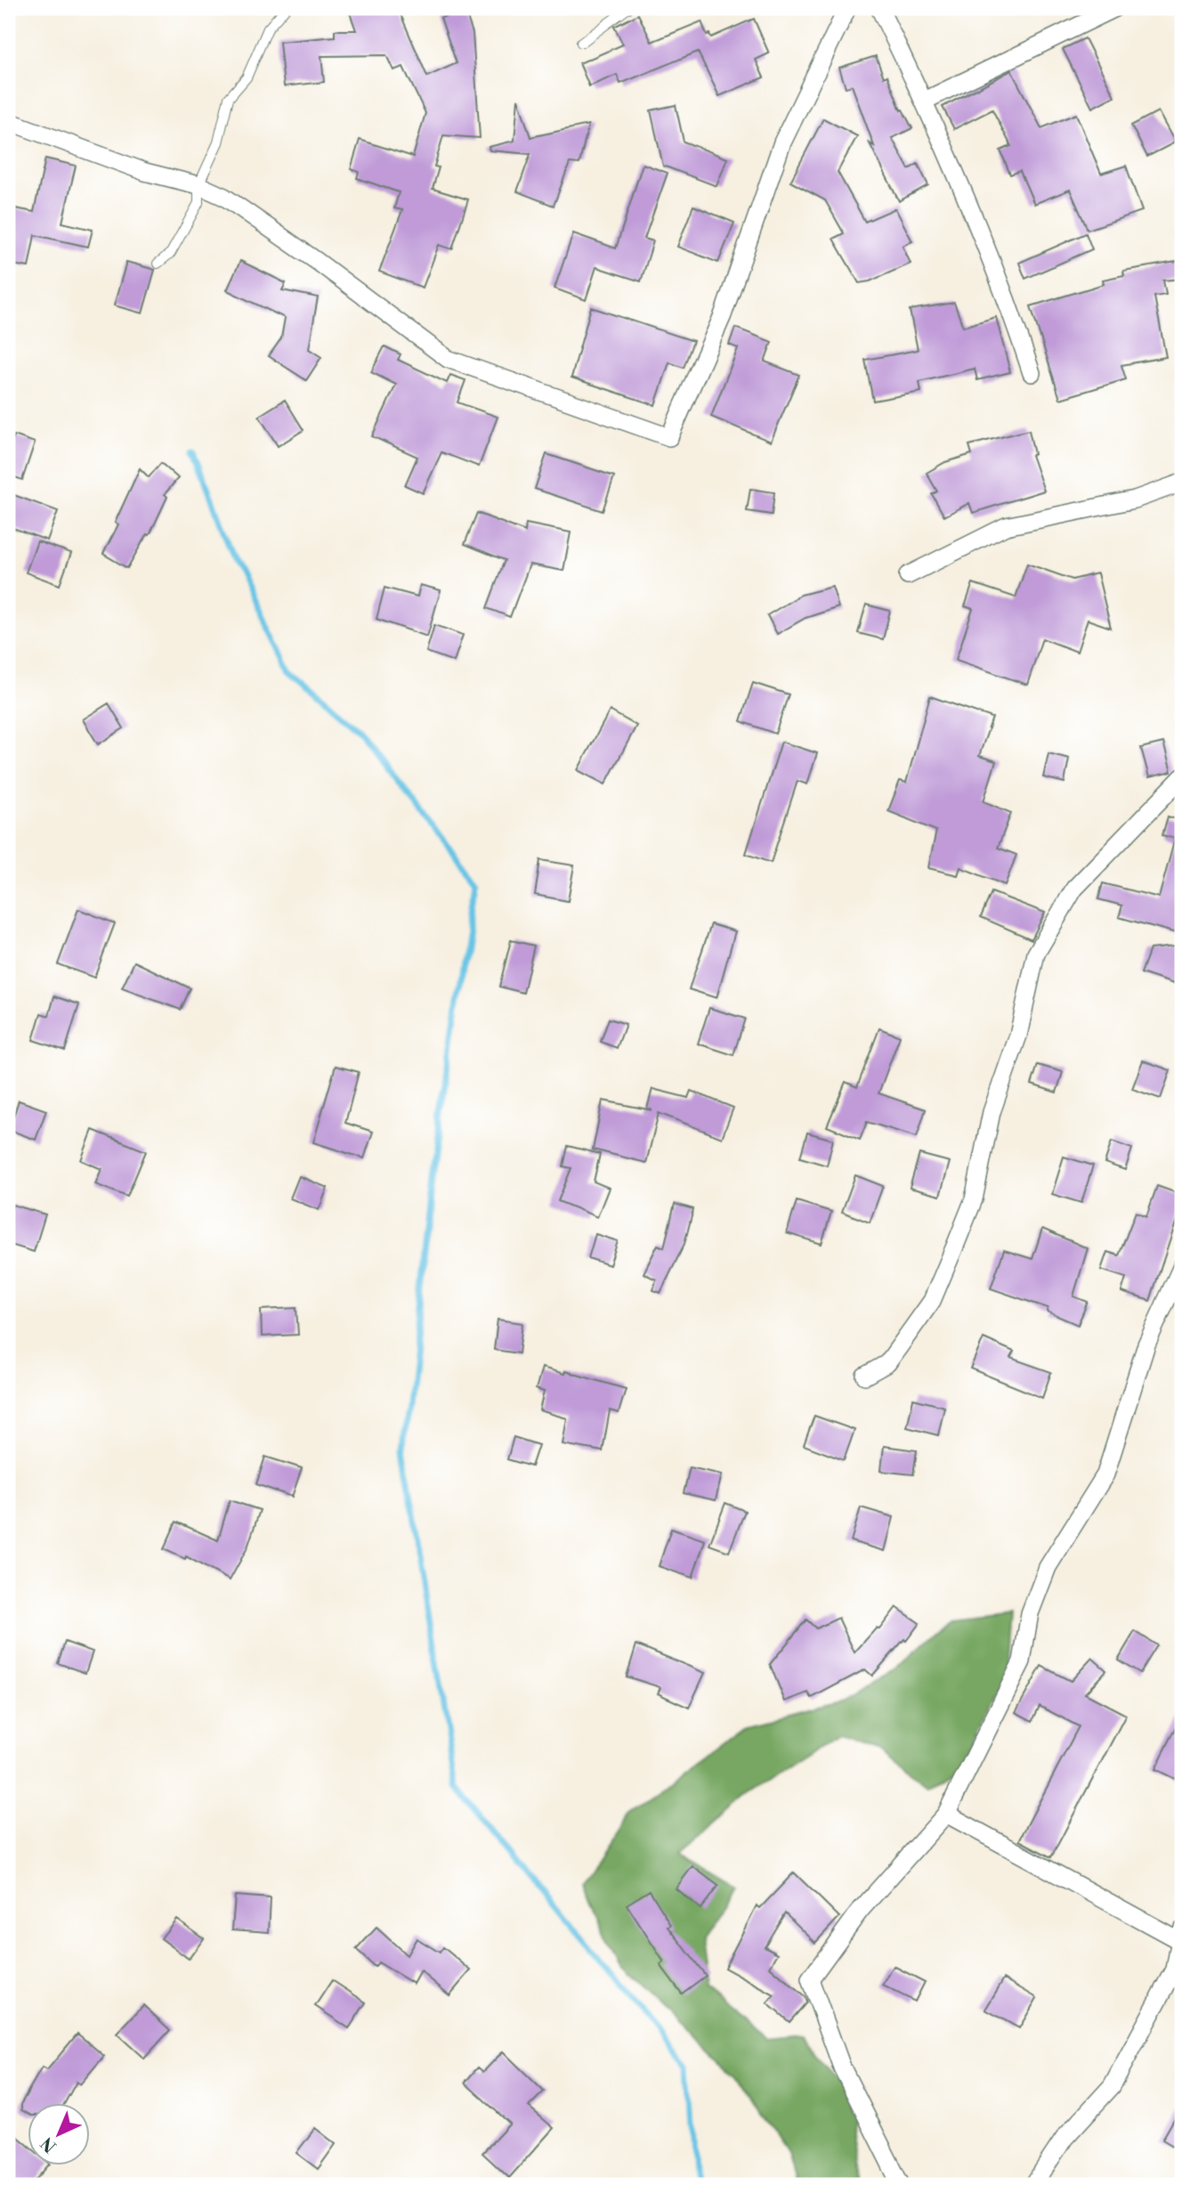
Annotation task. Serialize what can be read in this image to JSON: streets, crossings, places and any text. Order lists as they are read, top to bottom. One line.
{"north":"bottom left"}
